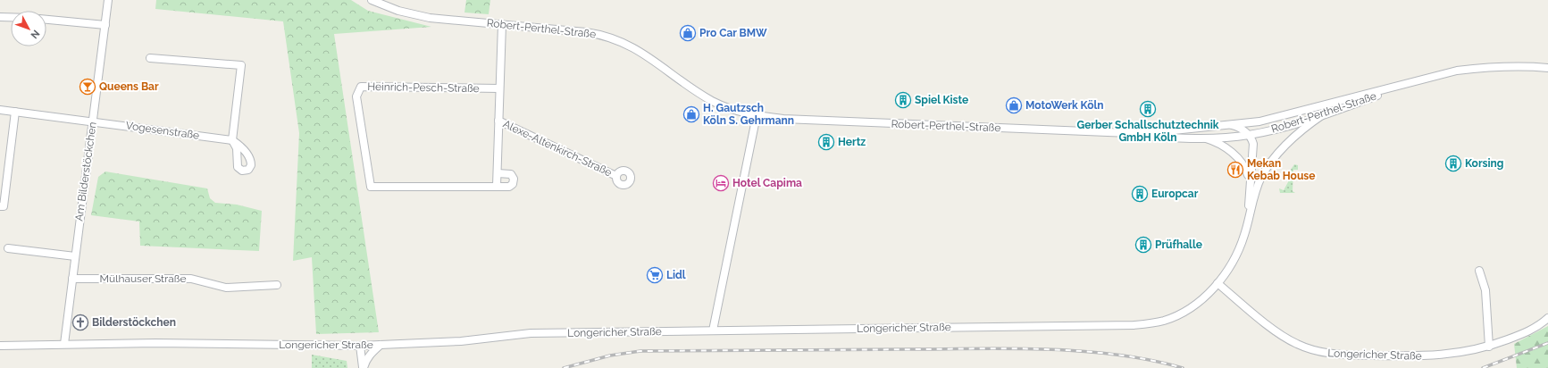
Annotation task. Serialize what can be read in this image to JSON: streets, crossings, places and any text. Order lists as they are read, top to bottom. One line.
{"streets":{"street":["Robert-Perthel-Straße","Heinrich-Pesch-Straße","Vogesenstraße","Alexe-Altenkirch-Straße","Am Bilderstöckchen","Mülhauser Straße","Longericher Straße"]},"crossings":[["Robert-Perthel-Straße","Longericher Straße"],["Vogesenstraße","Am Bilderstöckchen"],["Am Bilderstöckchen","Mülhauser Straße"],["Am Bilderstöckchen","Longericher Straße"]],"places":{"shop":["Pro Car BMW","MotoWerk Köln","H. Gautzsch Köln S. Gehrmann"],"bar":["Queens Bar"],"building":["Spiel Kiste","Gerber Schallschutztechnik GmbH Köln","Hertz","Korsing","Europcar","Prüfhalle"],"restaurant":["Mekan Kebab House"],"hotel":["Hotel Capima"],"supermarket":["Lidl"],"church":["Bilderstöckchen"]},"north":"bottom right"}
